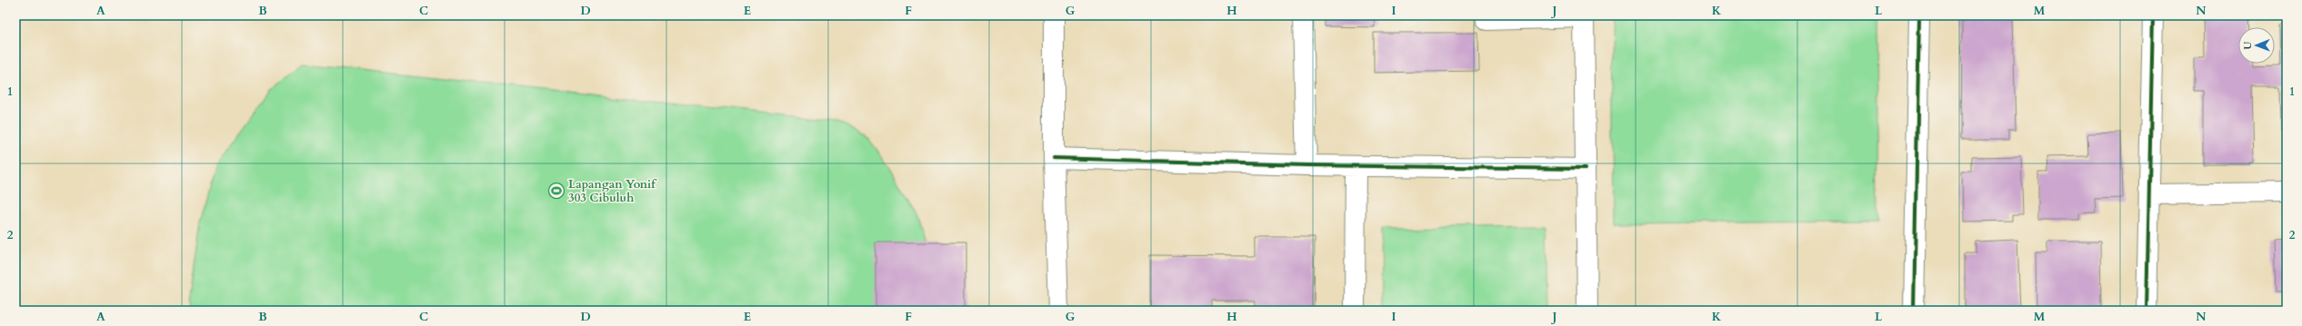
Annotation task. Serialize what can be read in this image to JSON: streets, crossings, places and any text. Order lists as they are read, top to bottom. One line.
{"places":{"sports":["Lapangan Yonif 303 Cibuluh"]},"north":"left","grid":{"columns":["A","B","C","D","E","F","G","H","I","J","K","L","M","N"],"rows":["1","2"]}}
